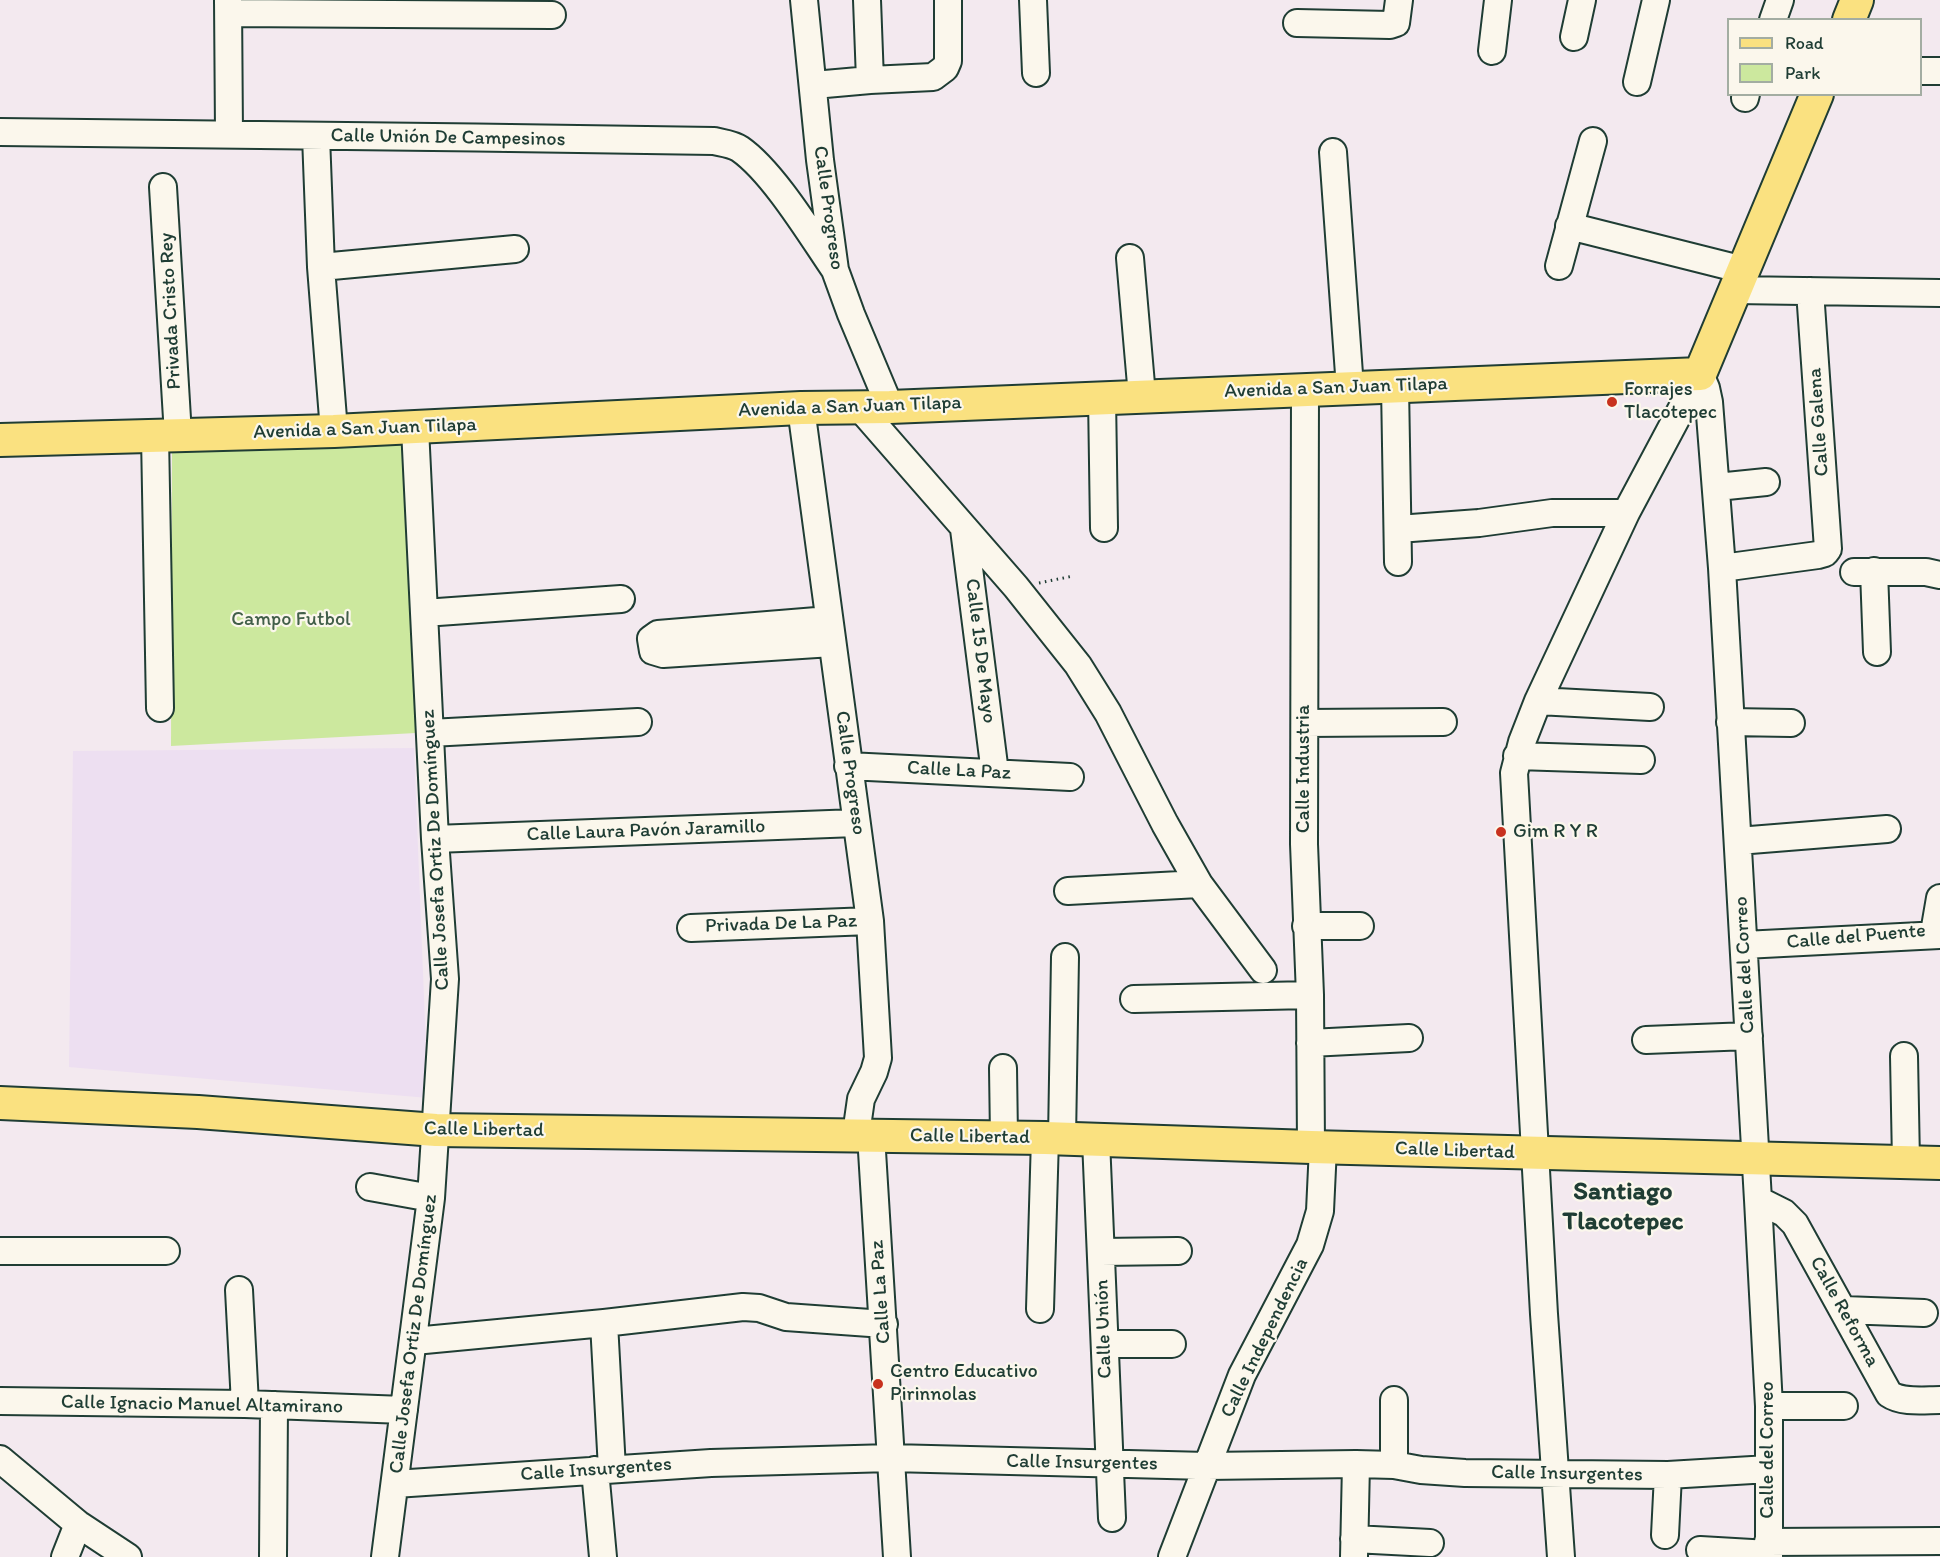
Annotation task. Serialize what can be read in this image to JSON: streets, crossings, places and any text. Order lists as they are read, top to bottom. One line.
{"streets":{"main road":["Avenida a San Juan Tilapa","Calle Libertad"],"street":["Calle Unión De Campesinos","Calle Progreso","Privada Cristo Rey","Calle Galena","Calle 15 De Mayo","Calle Industria","Calle La Paz","Calle Laura Pavón Jaramillo","Calle Josefa Ortiz De Domínguez","Privada De La Paz","Calle del Puente","Calle del Correo","Calle Reforma","Calle Unión","Calle Independencia","Calle Ignacio Manuel Altamirano","Calle Insurgentes"]},"crossings":[["Calle Unión De Campesinos","Calle Progreso"],["Calle Progreso","Avenida a San Juan Tilapa"],["Calle Progreso","Calle La Paz"],["Calle Progreso","Calle Laura Pavón Jaramillo"],["Calle Progreso","Privada De La Paz"],["Calle Progreso","Calle Libertad"],["Privada Cristo Rey","Avenida a San Juan Tilapa"],["Avenida a San Juan Tilapa","Calle Industria"],["Avenida a San Juan Tilapa","Calle Josefa Ortiz De Domínguez"],["Avenida a San Juan Tilapa","Calle del Correo"],["Calle Galena","Calle del Correo"],["Calle 15 De Mayo","Calle La Paz"],["Calle Industria","Calle Libertad"],["Calle Industria","Calle Independencia"],["Calle La Paz","Calle Libertad"],["Calle La Paz","Calle Insurgentes"],["Calle Laura Pavón Jaramillo","Calle Josefa Ortiz De Domínguez"],["Calle Josefa Ortiz De Domínguez","Calle Libertad"],["Calle Josefa Ortiz De Domínguez","Calle Ignacio Manuel Altamirano"],["Calle Josefa Ortiz De Domínguez","Calle Insurgentes"],["Calle del Puente","Calle del Correo"],["Calle del Correo","Calle Libertad"],["Calle del Correo","Calle Reforma"],["Calle del Correo","Calle Insurgentes"],["Calle Libertad","Calle Unión"],["Calle Libertad","Calle Independencia"],["Calle Unión","Calle Insurgentes"],["Calle Independencia","Calle Insurgentes"]],"districts":["Santiago Tlacotepec"],"parks":["Campo Futbol"],"places":["Forrajes Tlacotepec","Gim R Y R","Centro Educativo Pirinnolas"],"legend":["Road","Park"]}
